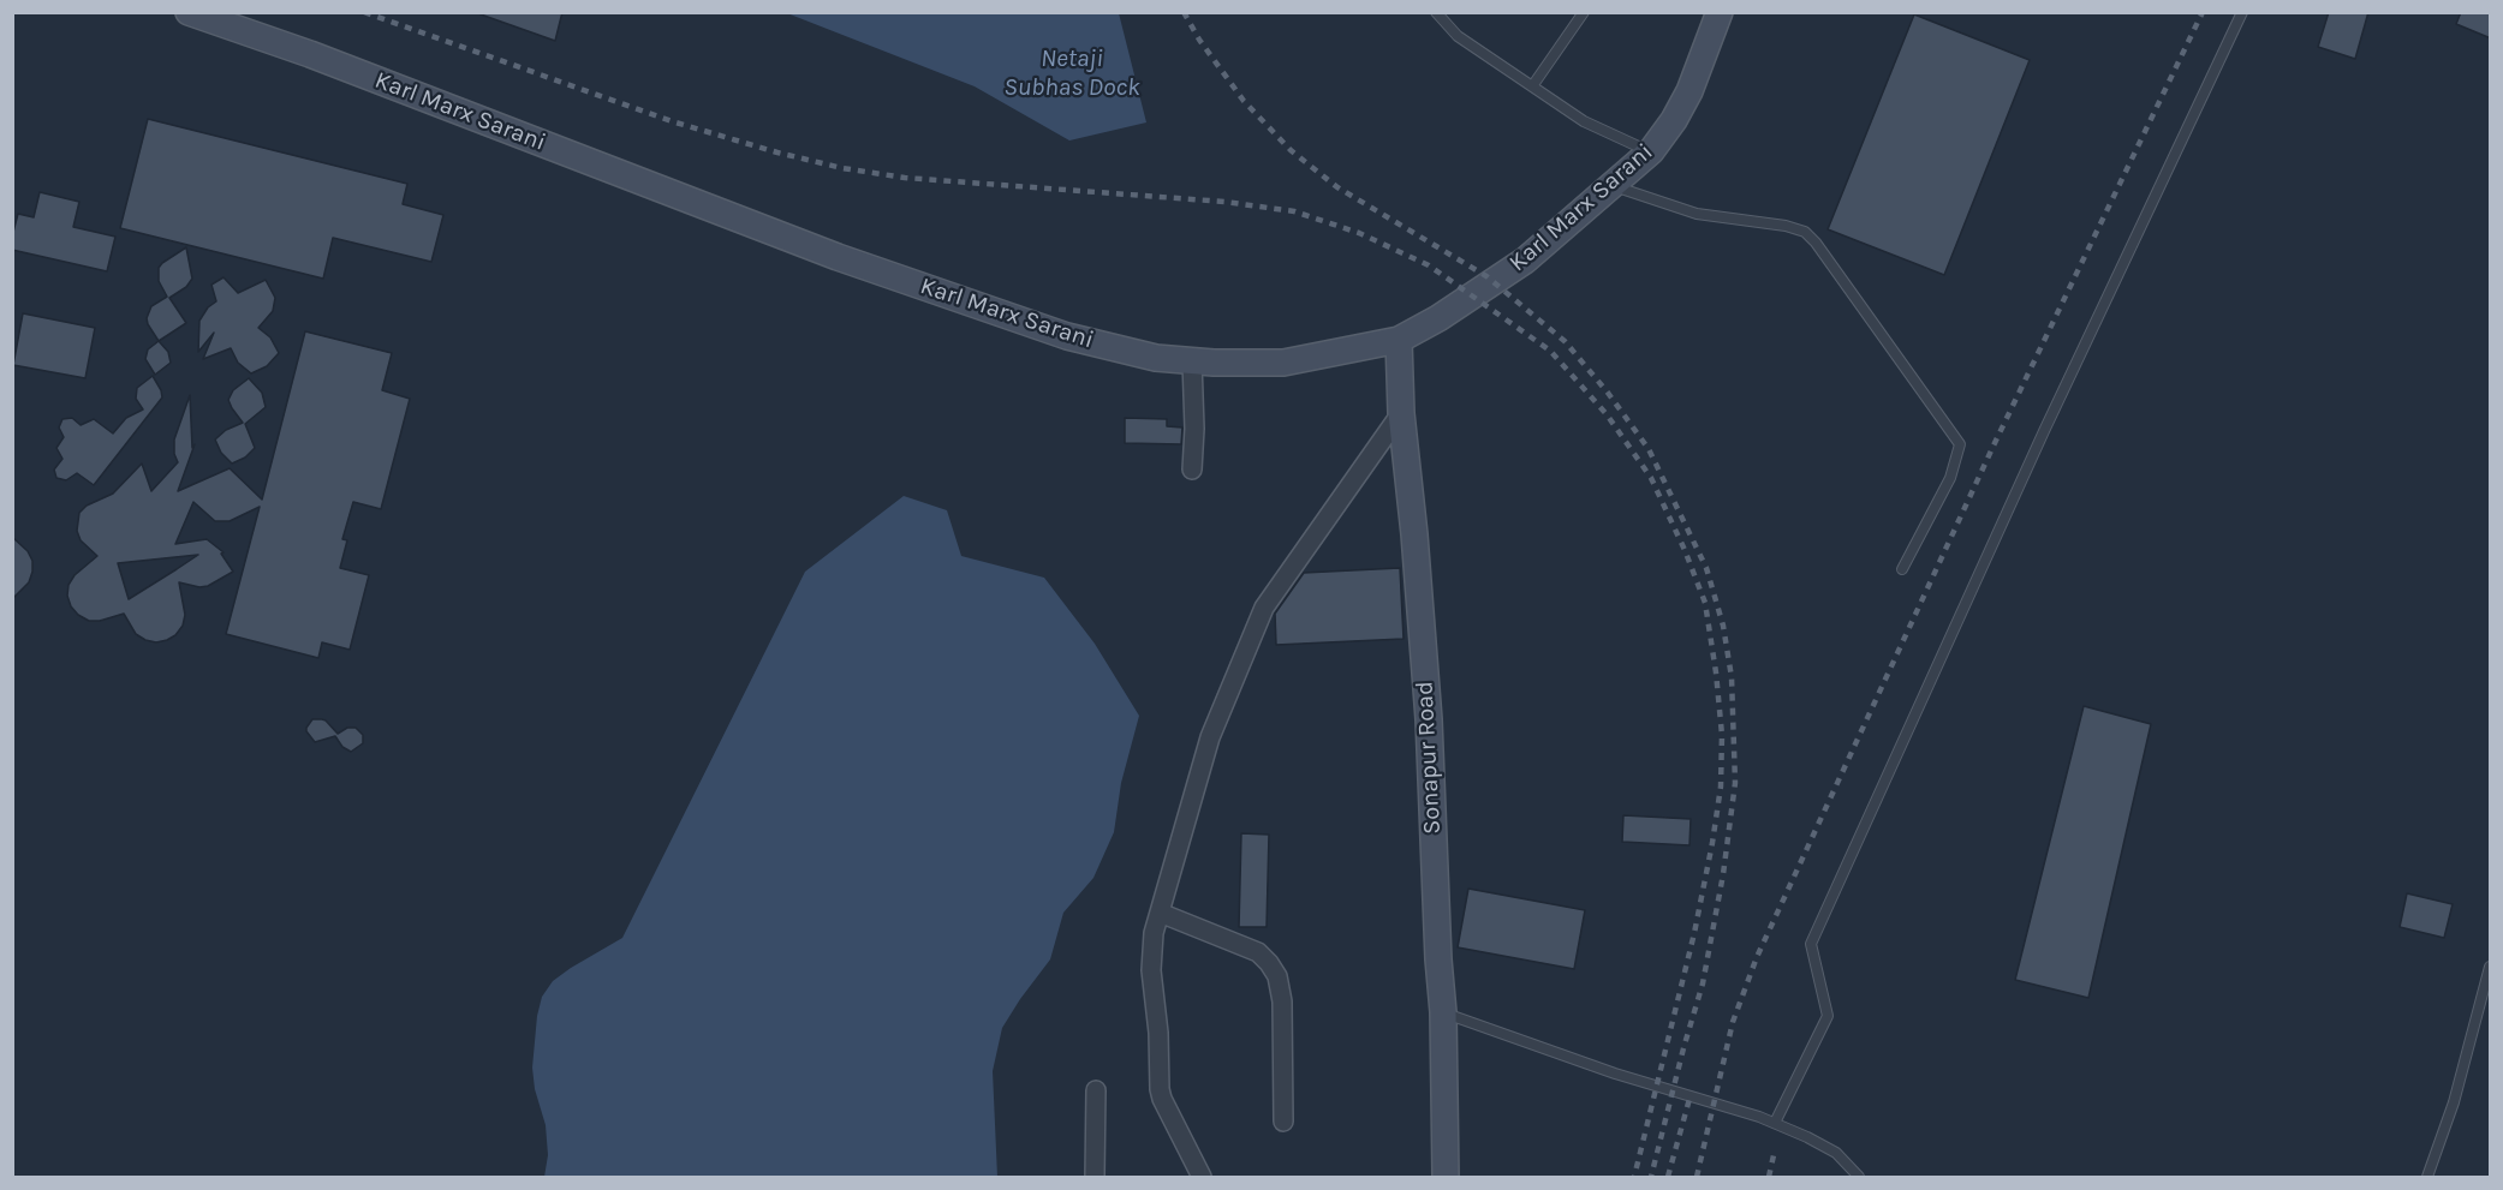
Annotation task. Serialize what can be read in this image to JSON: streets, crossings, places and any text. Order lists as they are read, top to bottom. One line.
{"streets":{"main road":["Karl Marx Sarani","Sonapur Road"]},"crossings":[["Karl Marx Sarani","Sonapur Road"]],"water":["Netaji Subhas Dock"]}
